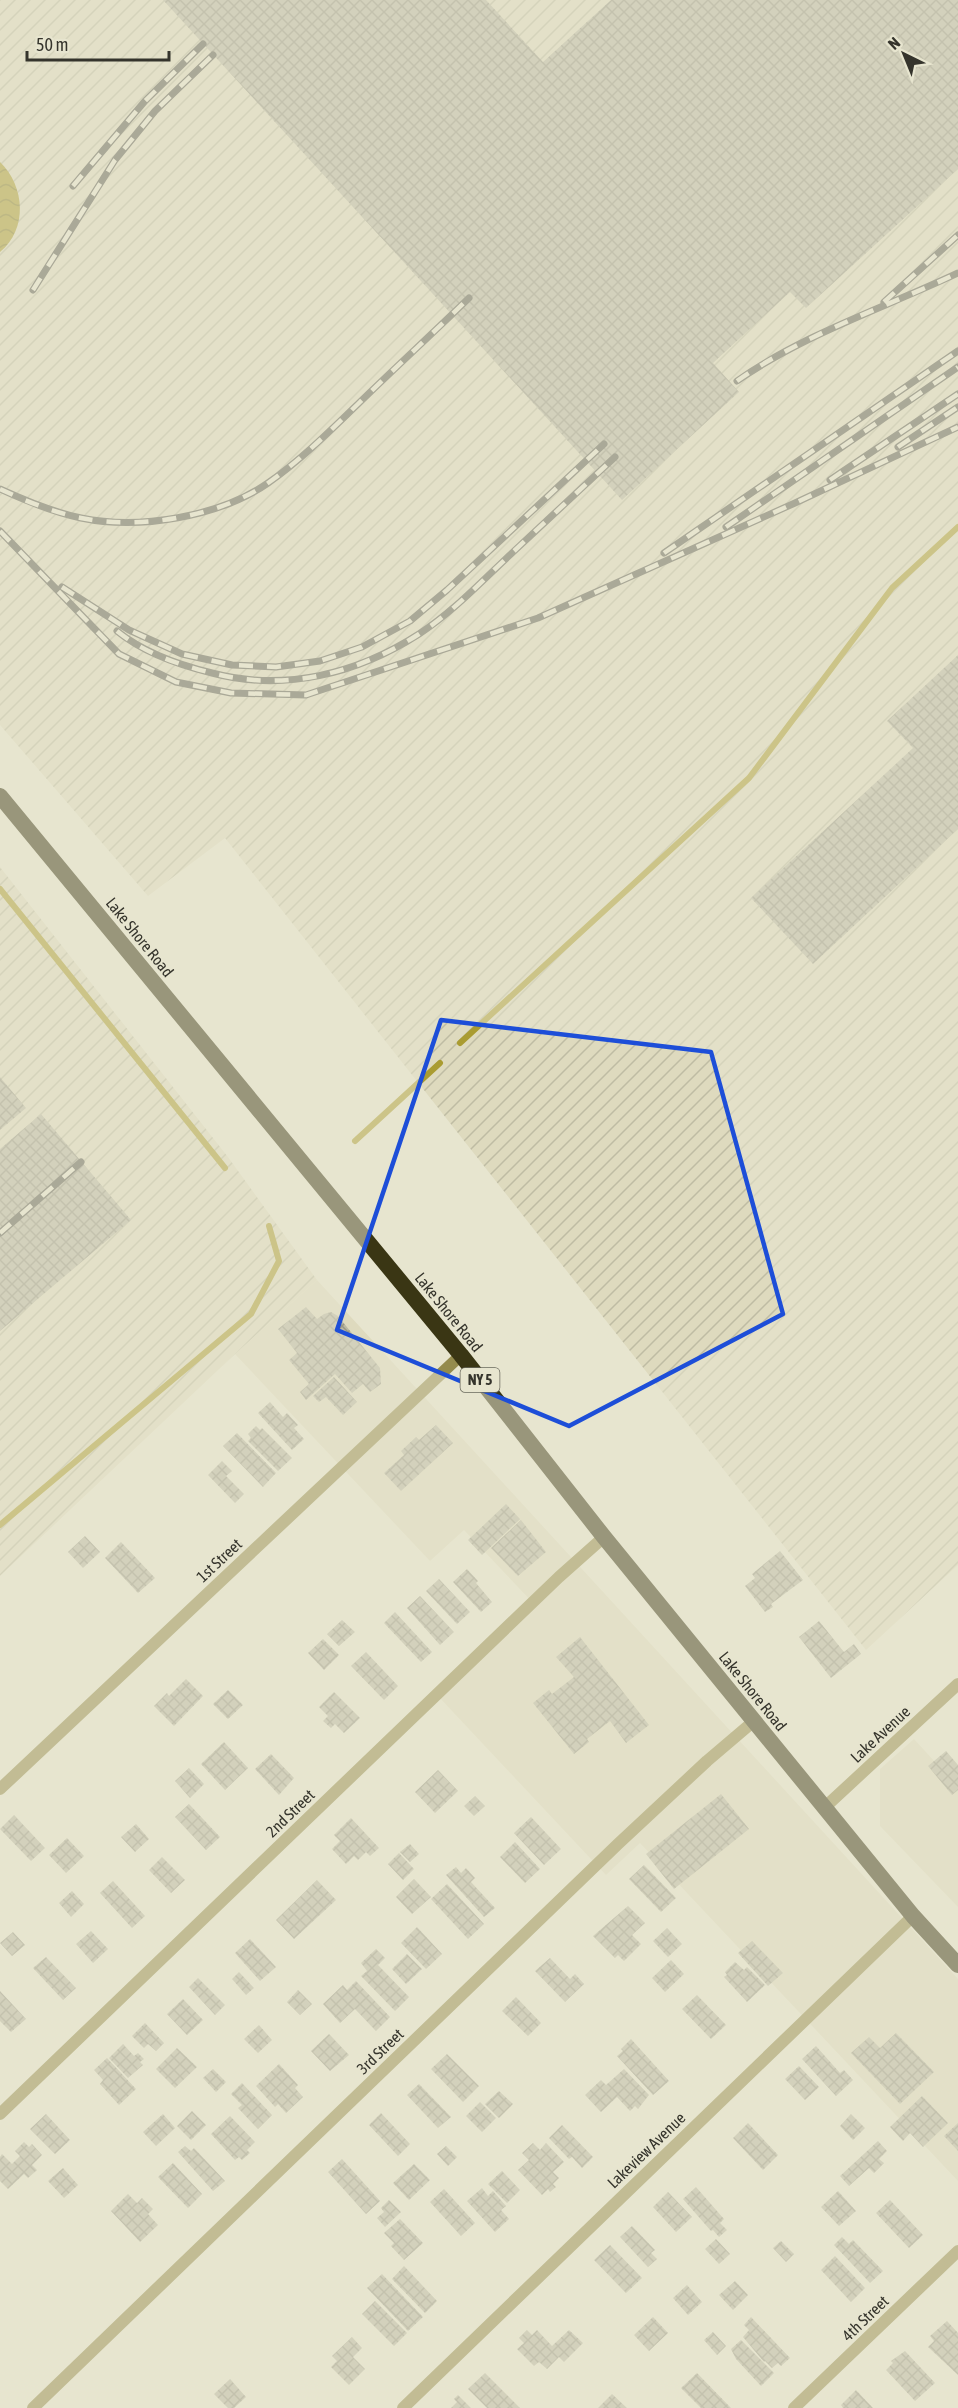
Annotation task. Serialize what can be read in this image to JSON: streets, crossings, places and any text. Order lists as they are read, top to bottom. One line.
{"streets":{"highway":["Lake Shore Road","NY 5"],"street":["1st Street","Lake Avenue","2nd Street","3rd Street","Lakeview Avenue","4th Street"]},"crossings":[["Lake Shore Road","1st Street"],["Lake Shore Road","Lake Avenue"],["Lake Shore Road","2nd Street"],["Lake Shore Road","3rd Street"],["Lake Shore Road","Lakeview Avenue"]],"scale_bar":"50 m","north":"top left"}
